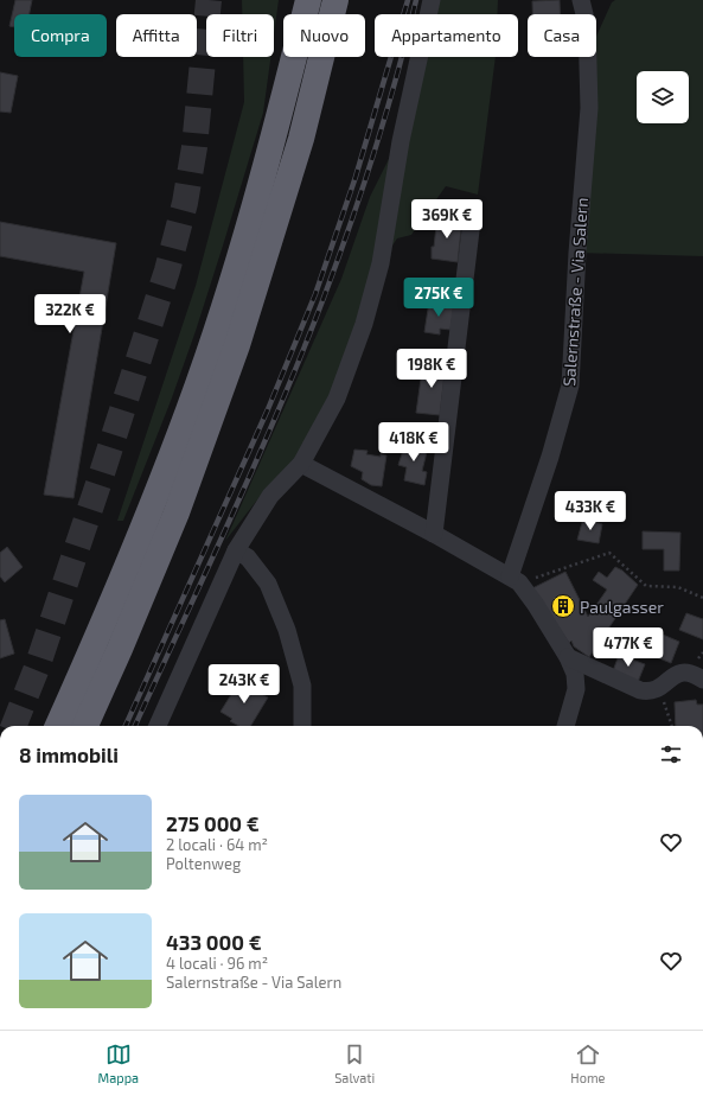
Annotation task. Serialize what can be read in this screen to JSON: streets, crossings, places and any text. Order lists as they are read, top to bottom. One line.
{"streets":{"street":["Salernstraße - Via Salern"]},"places":{"building":["Paulgasser"]},"page":{"chip":["Compra","Affitta","Filtri","Nuovo","Appartamento","Casa"],"price":["369K €","275K €","322K €","198K €","418K €","433K €","477K €","243K €"],"heading":"8 immobili","list":[{"name":"275 000 €","note":"2 locali · 64 m² · Poltenweg"},{"name":"433 000 €","note":"4 locali · 96 m² · Salernstraße - Via Salern"}],"tabs":["Mappa","Salvati","Home"]}}
